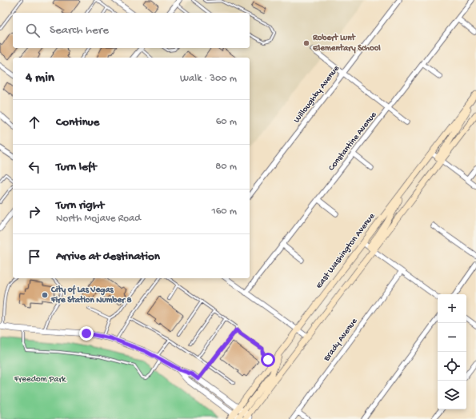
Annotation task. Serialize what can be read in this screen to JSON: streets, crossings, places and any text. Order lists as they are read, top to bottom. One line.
{"streets":{"main road":["East Washington Avenue"],"street":["Willoughby Avenue","Constantine Avenue","Brady Avenue"]},"parks":["Freedom Park"],"places":["Robert Lunt Elementary School","City of Las Vegas Fire Station Number 8"],"page":{"search":"Search here","heading":["4 min","Walk · 300 m"],"list":[["Continue","60 m"],["Turn left","80 m"],["Turn right","North Mojave Road","160 m"],"Arrive at destination"],"map_buttons":["+","−"]}}
